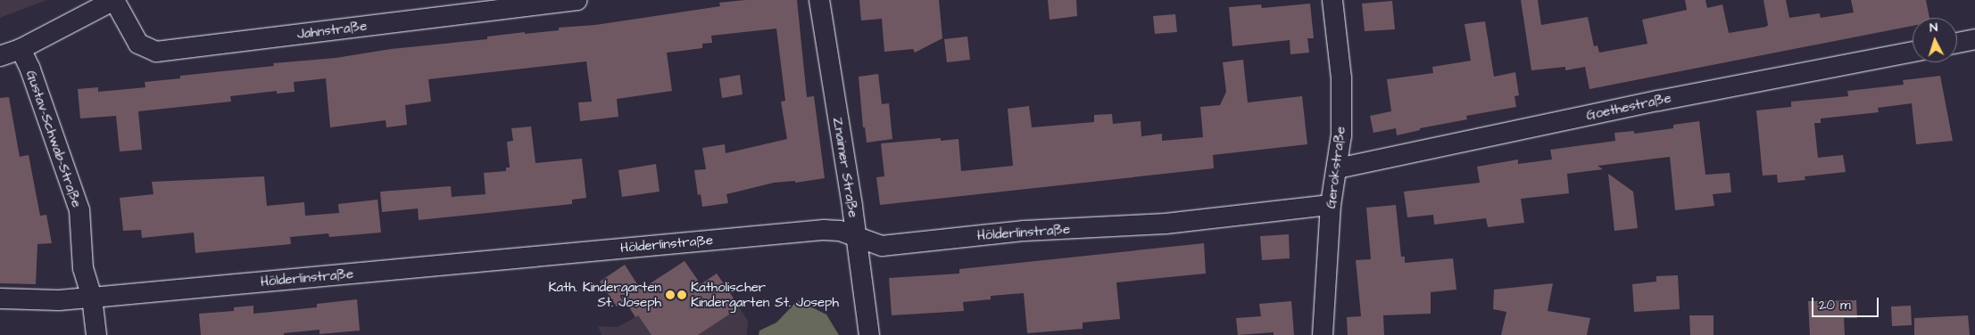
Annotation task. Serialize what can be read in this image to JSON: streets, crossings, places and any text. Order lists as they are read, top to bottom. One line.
{"streets":{"street":["Jahnstraße","Goethestraße","Gustav-Schwab-Straße","Znaimer Straße","Gerokstraße","Hölderlinstraße"]},"crossings":[["Goethestraße","Gerokstraße"],["Gustav-Schwab-Straße","Hölderlinstraße"],["Znaimer Straße","Hölderlinstraße"],["Gerokstraße","Hölderlinstraße"]],"places":["Kath. Kindergarten St. Joseph","Katholischer Kindergarten St. Joseph"],"scale_bar":"20 m","north":"top"}
